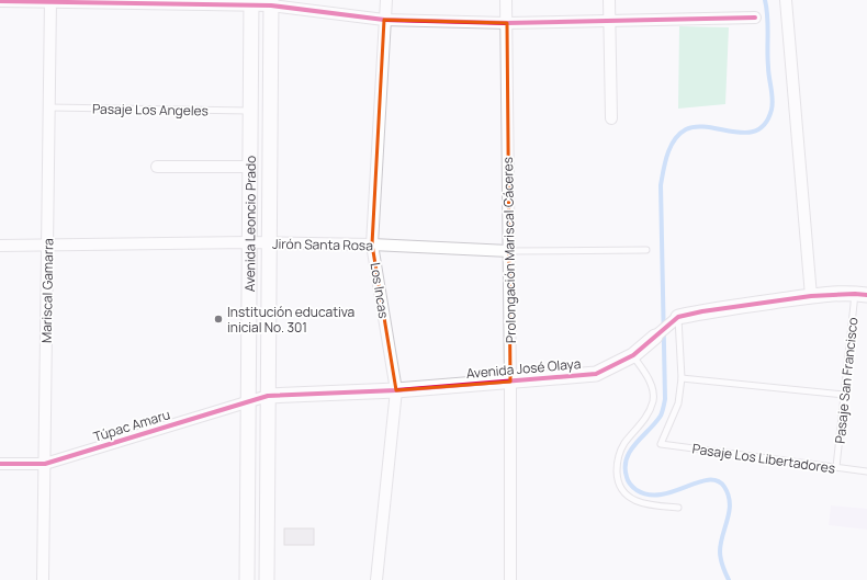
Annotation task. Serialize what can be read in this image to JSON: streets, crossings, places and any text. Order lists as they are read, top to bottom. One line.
{"streets":{"street":["Avenida Leoncio Prado","Jirón Santa Rosa","Prolongación Mariscal Cáceres","Mariscal Gamarra","Los Incas","Avenida José Olaya","Túpac Amaru"],"lane":["Pasaje Los Angeles","Pasaje San Francisco","Pasaje Los Libertadores"]},"crossings":[["Pasaje Los Angeles","Avenida Leoncio Prado"],["Pasaje Los Angeles","Mariscal Gamarra"],["Avenida Leoncio Prado","Jirón Santa Rosa"],["Avenida Leoncio Prado","Avenida José Olaya"],["Avenida Leoncio Prado","Túpac Amaru"],["Jirón Santa Rosa","Prolongación Mariscal Cáceres"],["Jirón Santa Rosa","Mariscal Gamarra"],["Jirón Santa Rosa","Los Incas"],["Prolongación Mariscal Cáceres","Avenida José Olaya"],["Mariscal Gamarra","Túpac Amaru"],["Los Incas","Avenida José Olaya"],["Avenida José Olaya","Pasaje San Francisco"],["Avenida José Olaya","Túpac Amaru"],["Pasaje San Francisco","Pasaje Los Libertadores"]],"places":["Institución educativa inicial No. 301"]}
